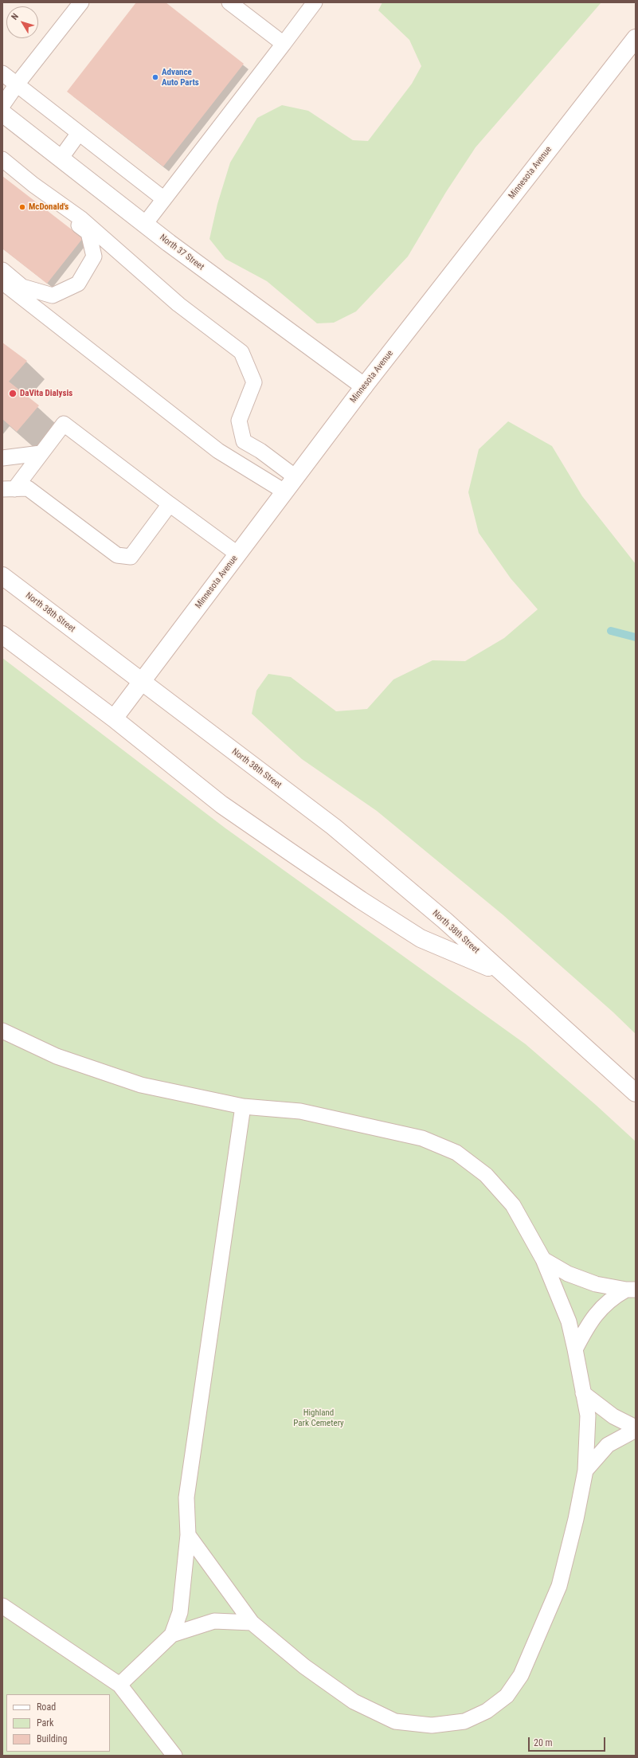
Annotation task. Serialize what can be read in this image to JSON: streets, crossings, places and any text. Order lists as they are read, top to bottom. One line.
{"streets":{"main road":["Minnesota Avenue","North 37 Street","North 38th Street"]},"crossings":[["Minnesota Avenue","North 37 Street"],["Minnesota Avenue","North 38th Street"]],"parks":["Highland Park Cemetery"],"places":["Advance Auto Parts","McDonald's","DaVita Dialysis"],"legend":["Road","Park","Building"],"scale_bar":"20 m","north":"top left"}
